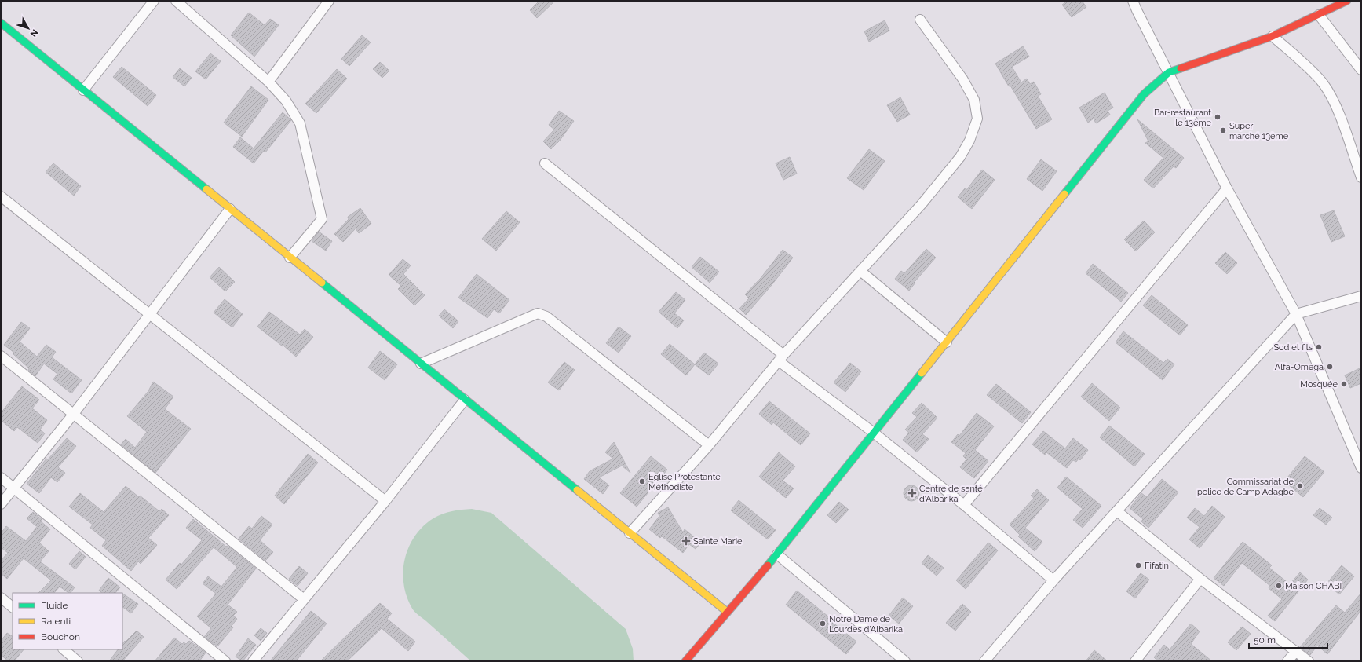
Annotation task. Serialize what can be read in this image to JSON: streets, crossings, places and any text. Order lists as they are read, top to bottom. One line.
{"places":{"other":["Bar-restaurant le 13ème","Super marché 13ème","Sod et fils","Alfa-Omega","Mosquée","Eglise Protestante Méthodiste","Commissariat de police de Camp Adagbe","Fifatin","Maison CHABI","Notre Dame de Lourdes d'Albarika"],"health":["Centre de santé d'Albarika","Sainte Marie"]},"legend":["Fluide","Ralenti","Bouchon"],"scale_bar":"50 m","north":"bottom right"}
